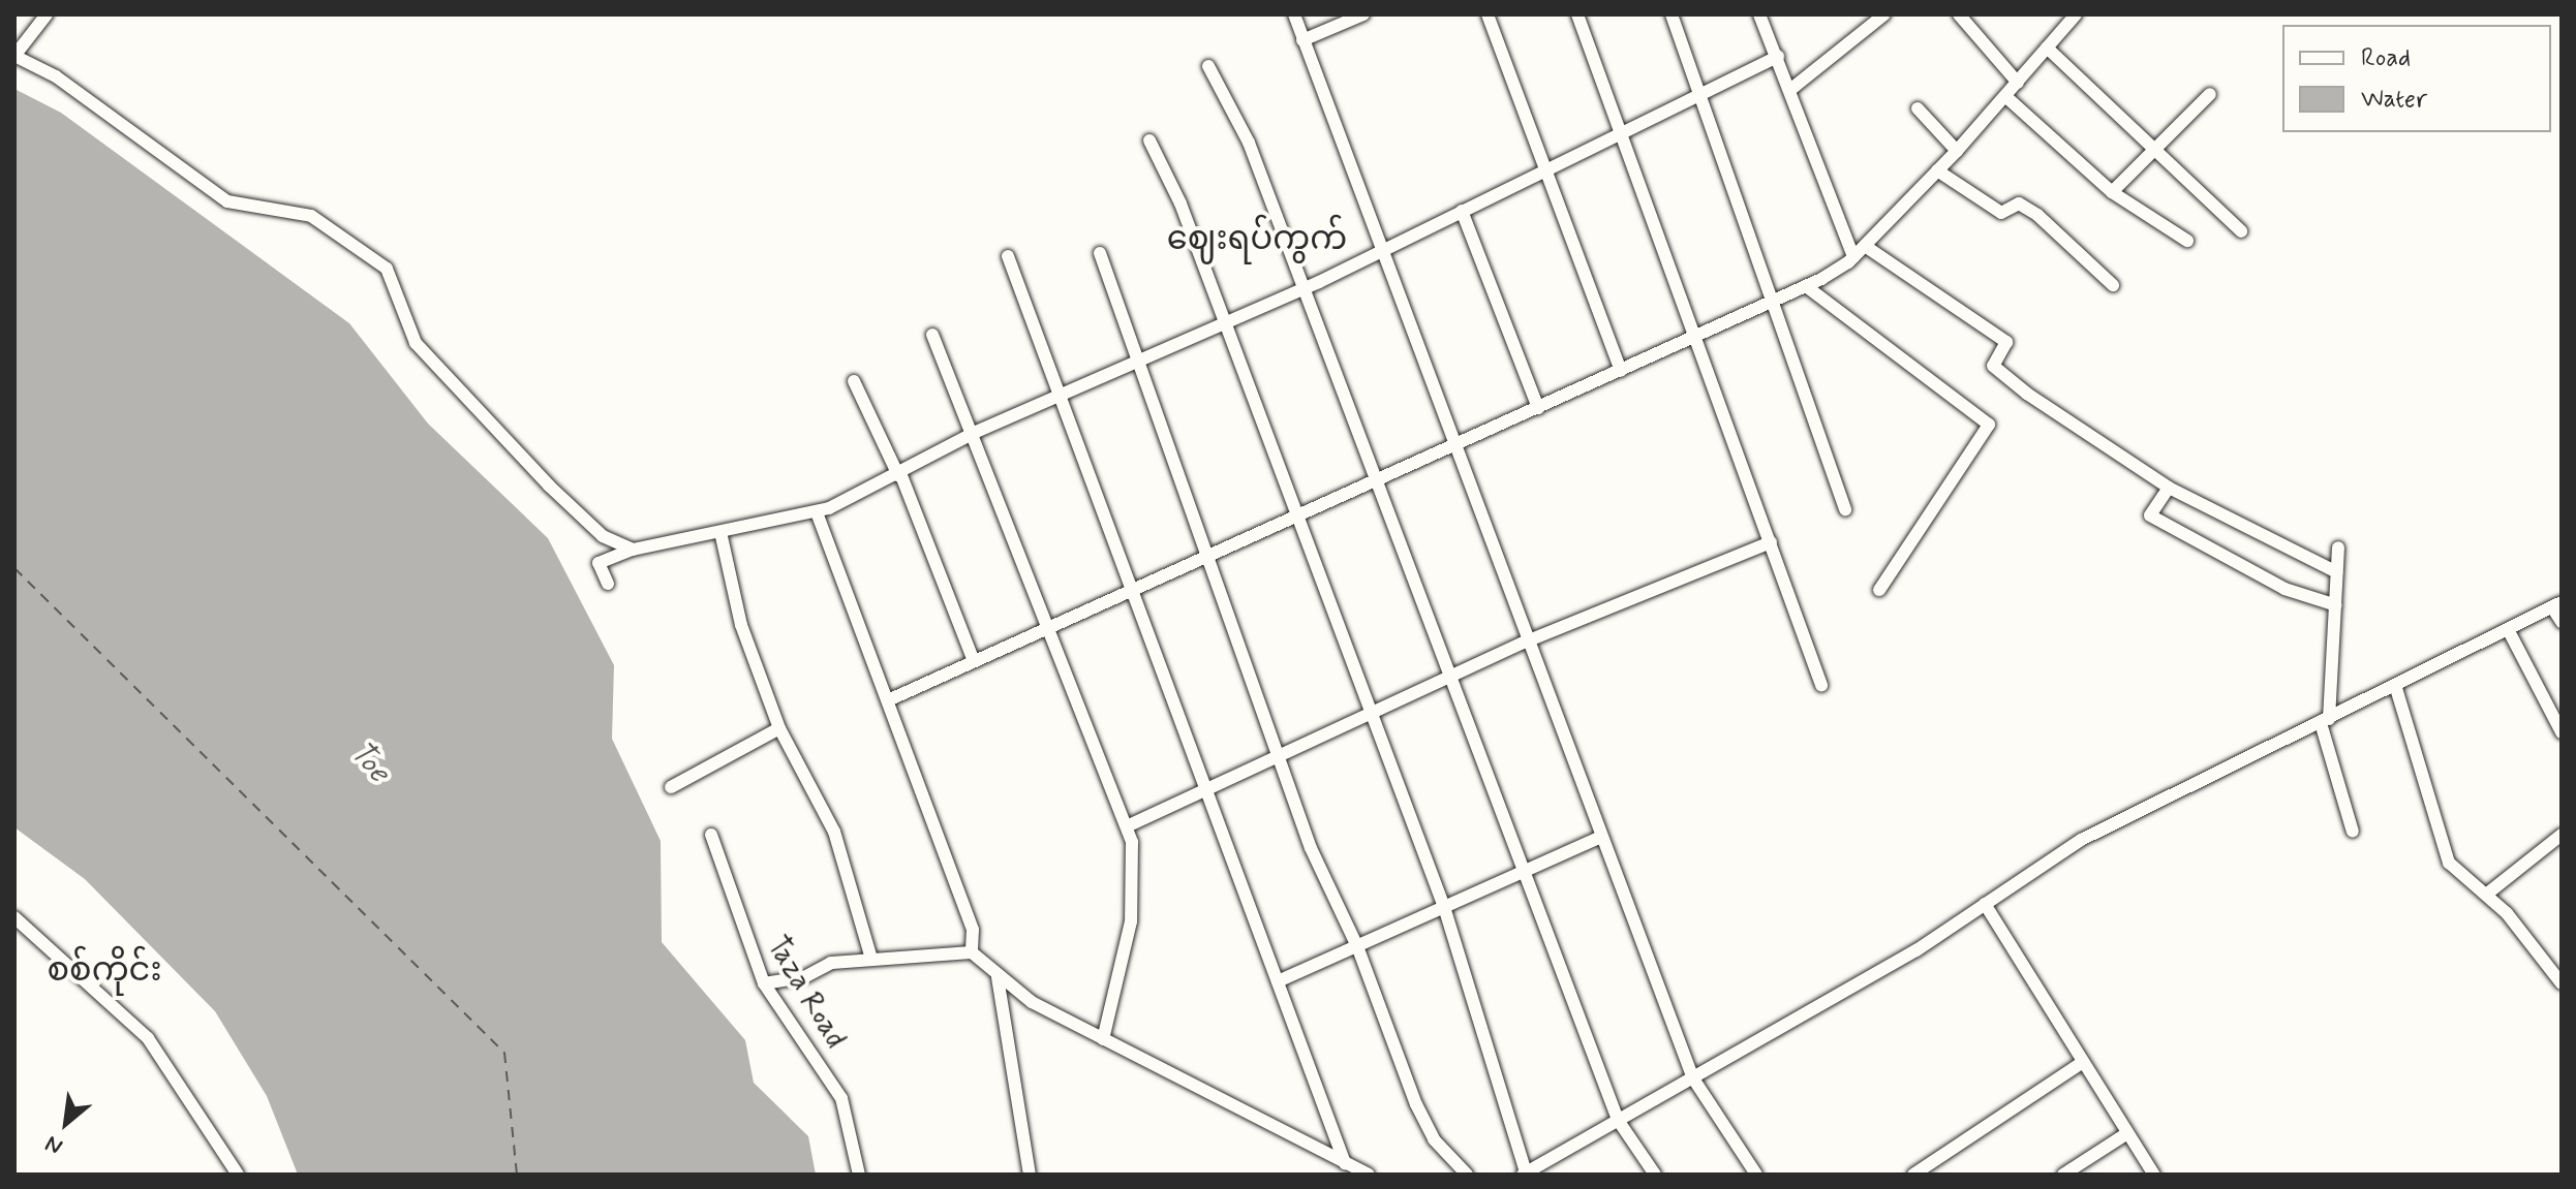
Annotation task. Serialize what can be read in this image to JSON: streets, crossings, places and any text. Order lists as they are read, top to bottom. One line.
{"streets":{"street":["Taza Road"]},"districts":["ဈေးရပ်ကွက်","စစ်ကိုင်း"],"water":["Toe"],"legend":["Road","Water"],"north":"bottom left"}
